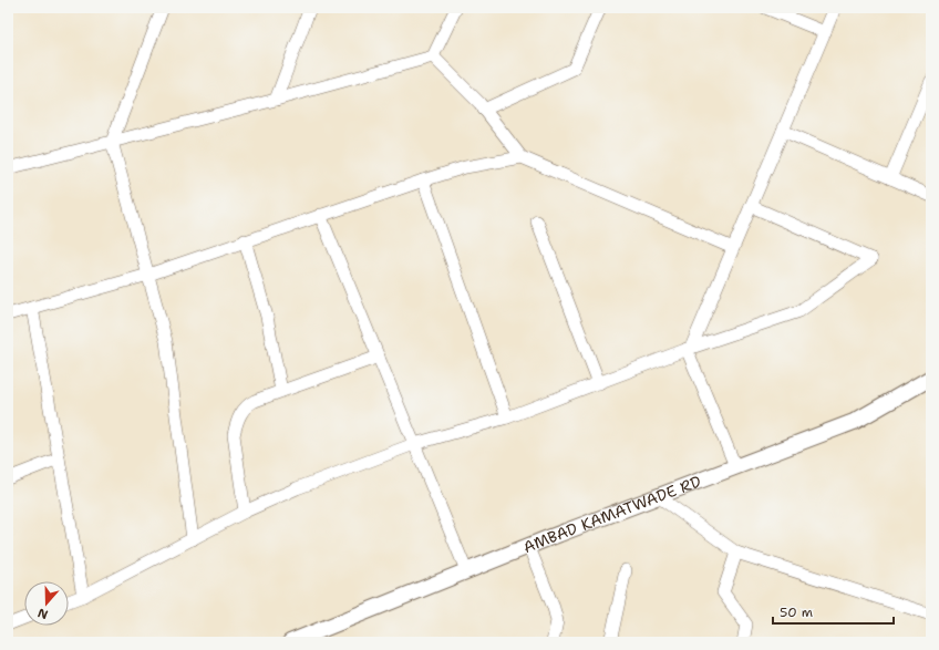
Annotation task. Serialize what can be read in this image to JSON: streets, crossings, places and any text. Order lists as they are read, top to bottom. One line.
{"streets":{"street":["AMBAD KAMATWADE RD"]},"scale_bar":"50 m","north":"bottom"}
